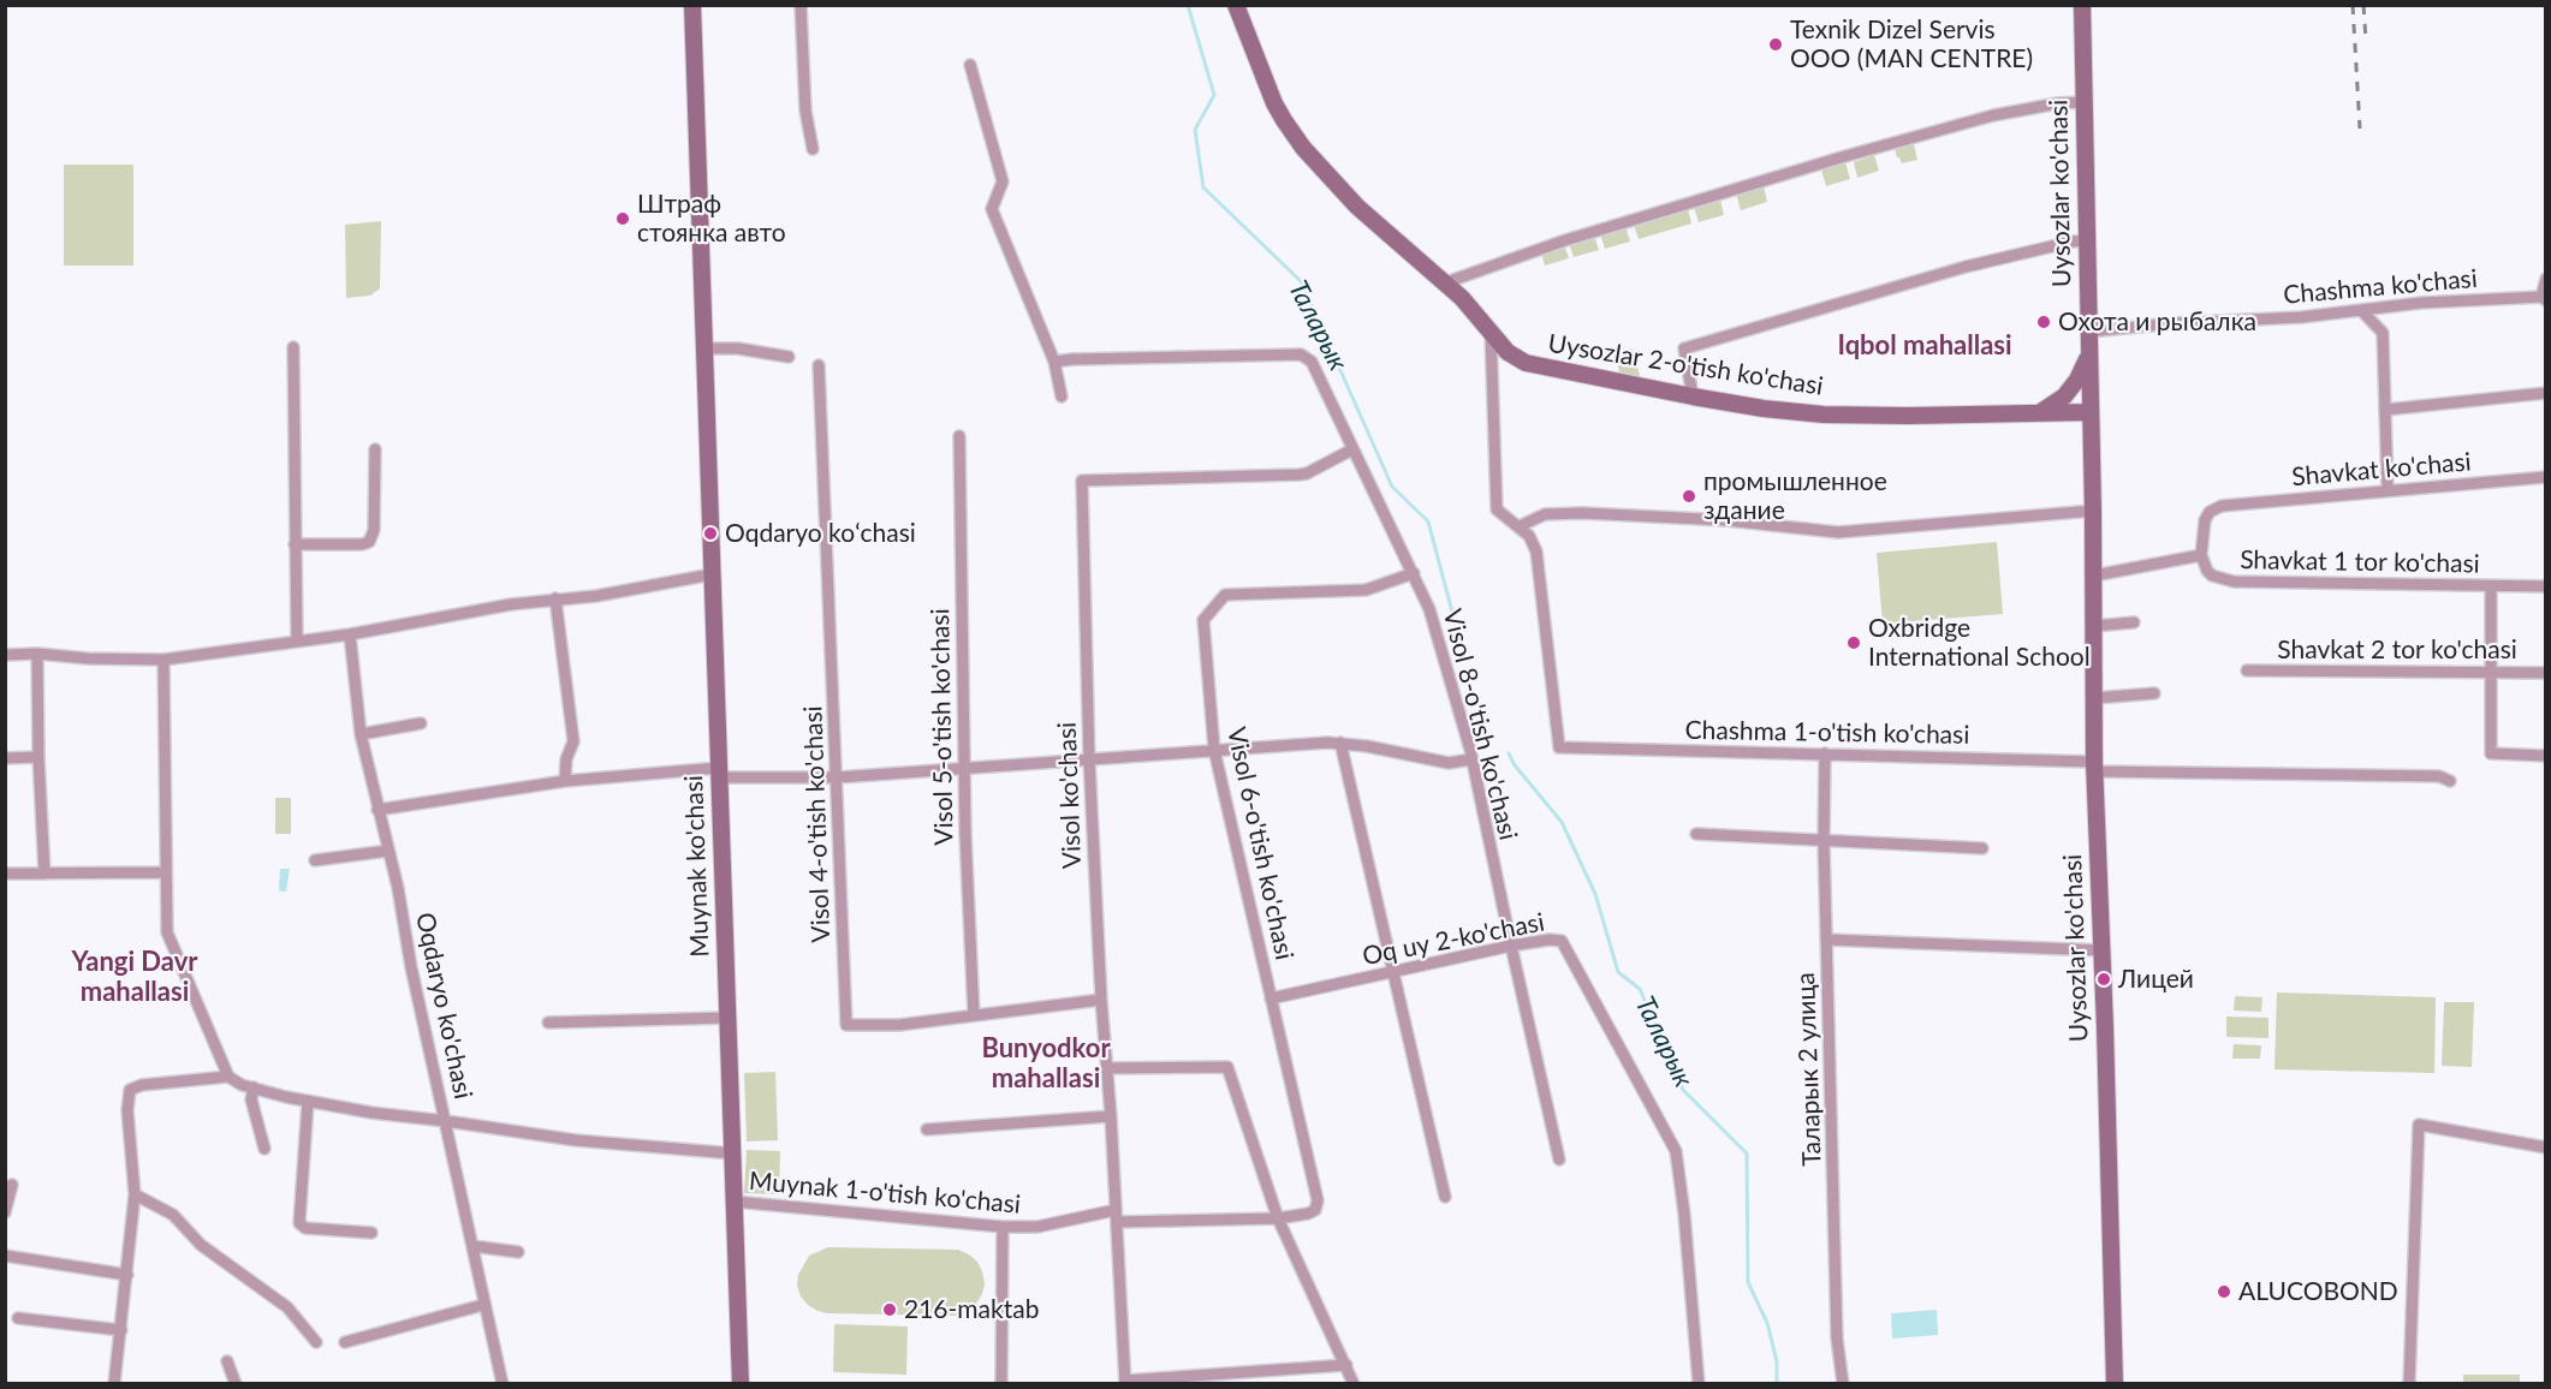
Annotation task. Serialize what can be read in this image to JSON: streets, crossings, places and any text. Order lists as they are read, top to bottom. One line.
{"streets":{"street":["Uysozlar ko'chasi","Chashma ko'chasi","Uysozlar 2-o'tish ko'chasi","Shavkat ko'chasi","Shavkat 1 tor ko'chasi","Shavkat 2 tor ko'chasi","Visol 8-o'tish ko'chasi","Visol 5-o'tish ko'chasi","Chashma 1-o'tish ko'chasi","Visol ko'chasi","Visol 4-o'tish ko'chasi","Visol 6-o'tish ko'chasi","Muynak ko'chasi","Oq uy 2-ko'chasi","Oqdaryo ko'chasi","Таларык 2 улица","Muynak 1-o'tish ko'chasi"]},"crossings":[["Uysozlar ko'chasi","Chashma ko'chasi"],["Uysozlar ko'chasi","Uysozlar 2-o'tish ko'chasi"],["Uysozlar ko'chasi","Chashma 1-o'tish ko'chasi"],["Shavkat ko'chasi","Shavkat 1 tor ko'chasi"],["Visol 8-o'tish ko'chasi","Visol ko'chasi"],["Visol 8-o'tish ko'chasi","Visol 6-o'tish ko'chasi"],["Visol 8-o'tish ko'chasi","Oq uy 2-ko'chasi"],["Visol 5-o'tish ko'chasi","Visol 4-o'tish ko'chasi"],["Chashma 1-o'tish ko'chasi","Таларык 2 улица"],["Visol ko'chasi","Visol 4-o'tish ko'chasi"],["Visol ko'chasi","Muynak 1-o'tish ko'chasi"],["Visol 6-o'tish ko'chasi","Oq uy 2-ko'chasi"],["Visol 6-o'tish ko'chasi","Muynak 1-o'tish ko'chasi"],["Muynak ko'chasi","Muynak 1-o'tish ko'chasi"],["Oqdaryo ko'chasi","Muynak 1-o'tish ko'chasi"]],"districts":["Iqbol mahallasi","Yangi Davr mahallasi","Bunyodkor mahallasi"],"water":["Таларык"],"places":["Texnik Dizel Servis OOO (MAN CENTRE)","Штраф стоянка авто","Охота и рыбалка","промышленное здание","Oqdaryo koʻchasi","Oxbridge International School","Лицей","ALUCOBOND","216-maktab"]}
